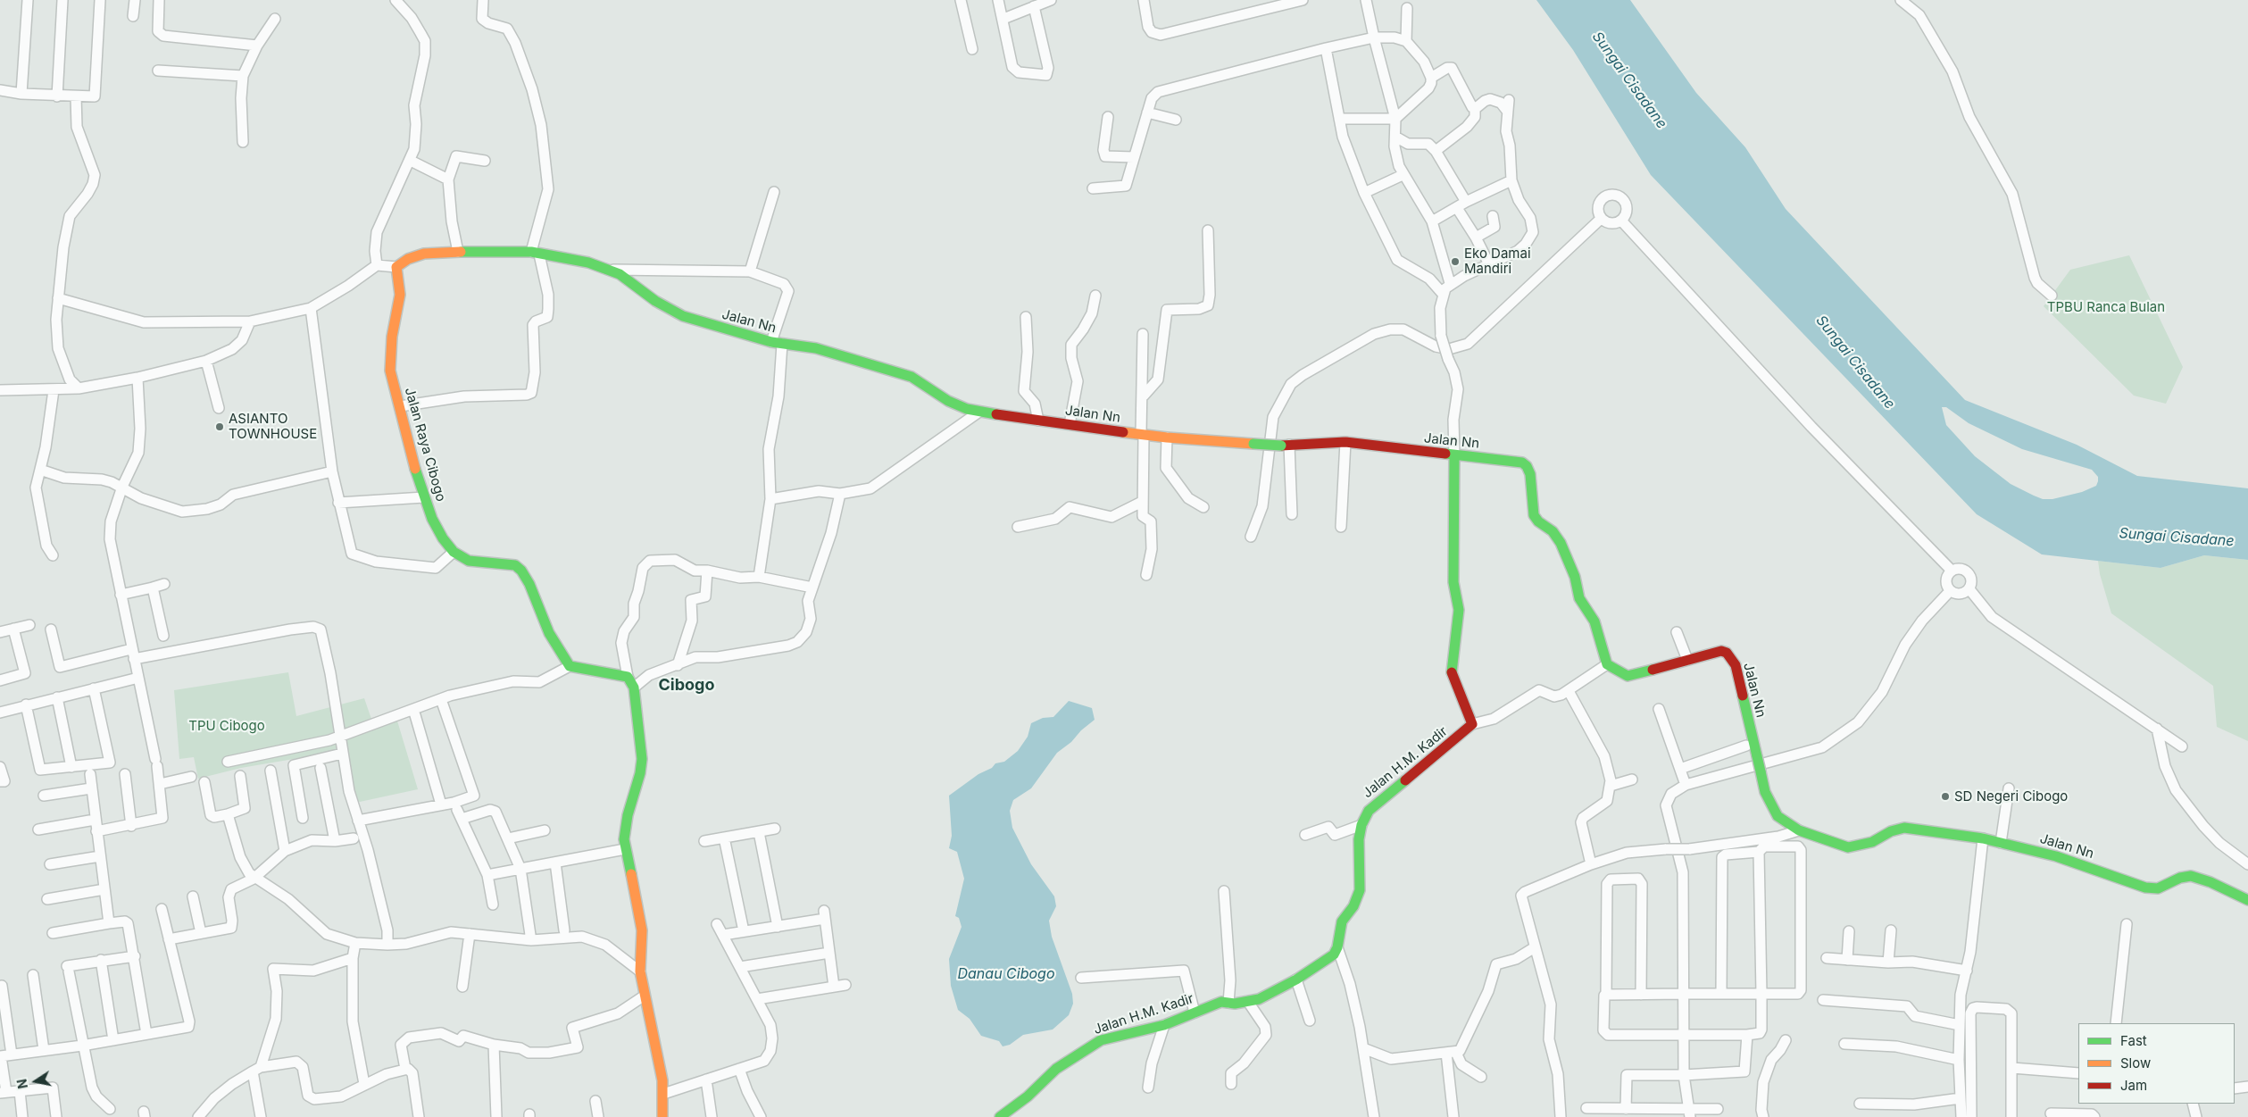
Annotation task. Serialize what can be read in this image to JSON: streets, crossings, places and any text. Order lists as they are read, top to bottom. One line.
{"streets":{"street":["Jalan Nn","Jalan Raya Cibogo","Jalan H.M. Kadir"]},"crossings":[["Jalan Nn","Jalan Raya Cibogo"]],"districts":["Cibogo"],"water":["Sungai Cisadane","Danau Cibogo"],"parks":["TPBU Ranca Bulan","TPU Cibogo"],"places":["Eko Damai Mandiri","ASIANTO TOWNHOUSE","SD Negeri Cibogo"],"legend":["Fast","Slow","Jam"],"north":"left"}
